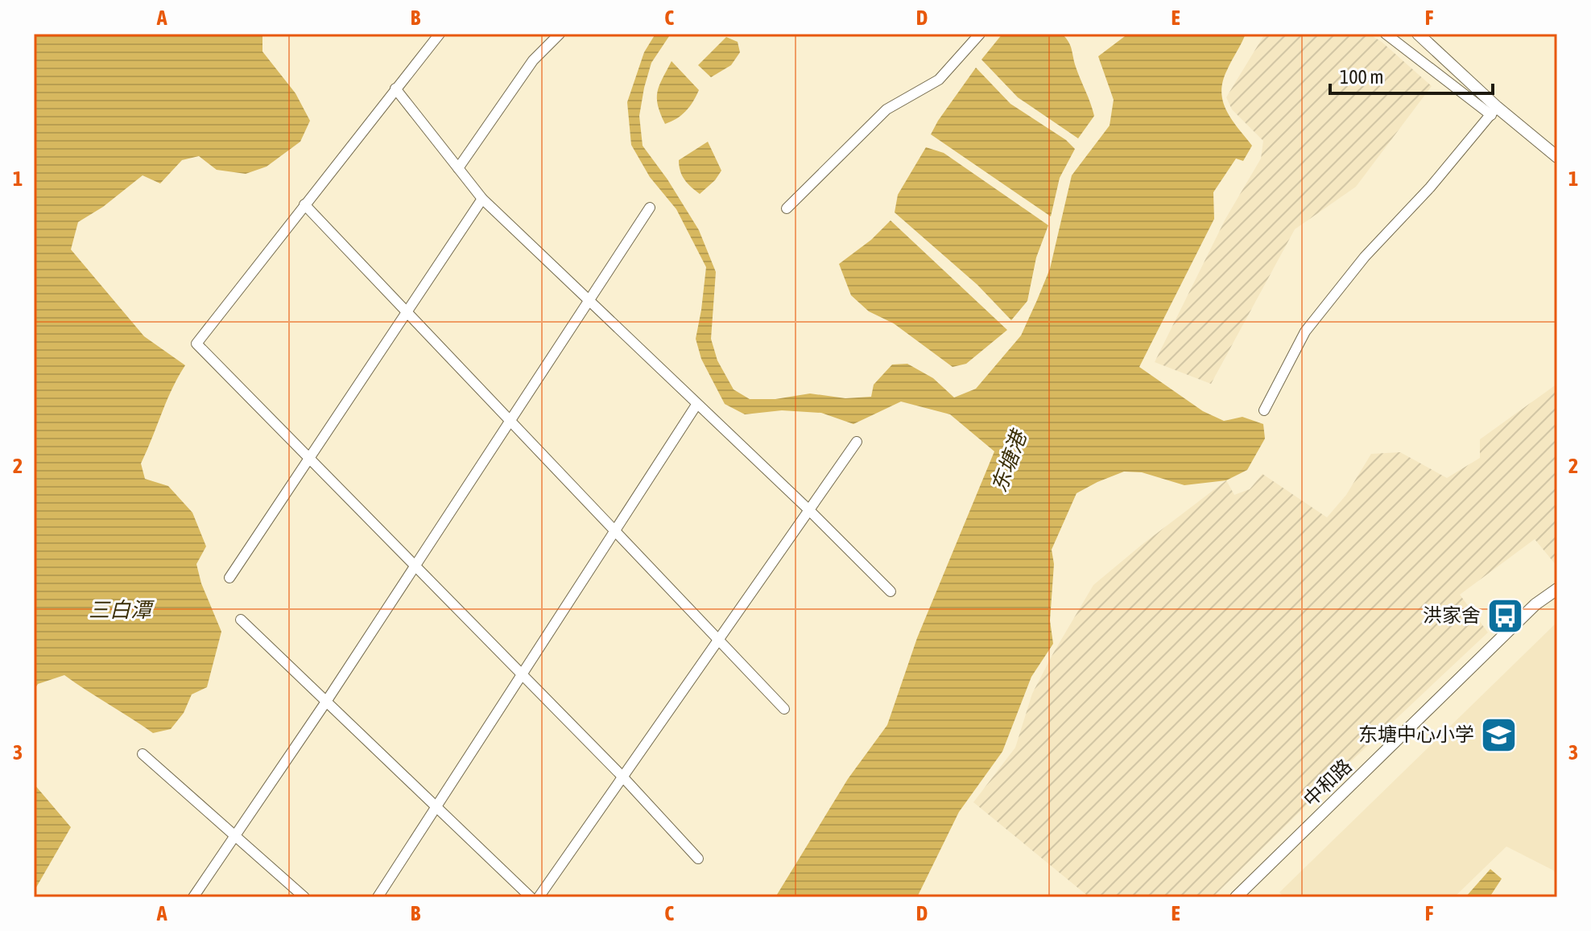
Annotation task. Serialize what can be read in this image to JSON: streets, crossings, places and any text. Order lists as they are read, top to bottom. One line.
{"streets":{"street":["中和路"]},"water":["东塘港","三白潭"],"places":{"bus stop":["洪家舍"],"school or university":["东塘中心小学"]},"scale_bar":"100 m","grid":{"columns":["A","B","C","D","E","F"],"rows":["1","2","3"]}}
